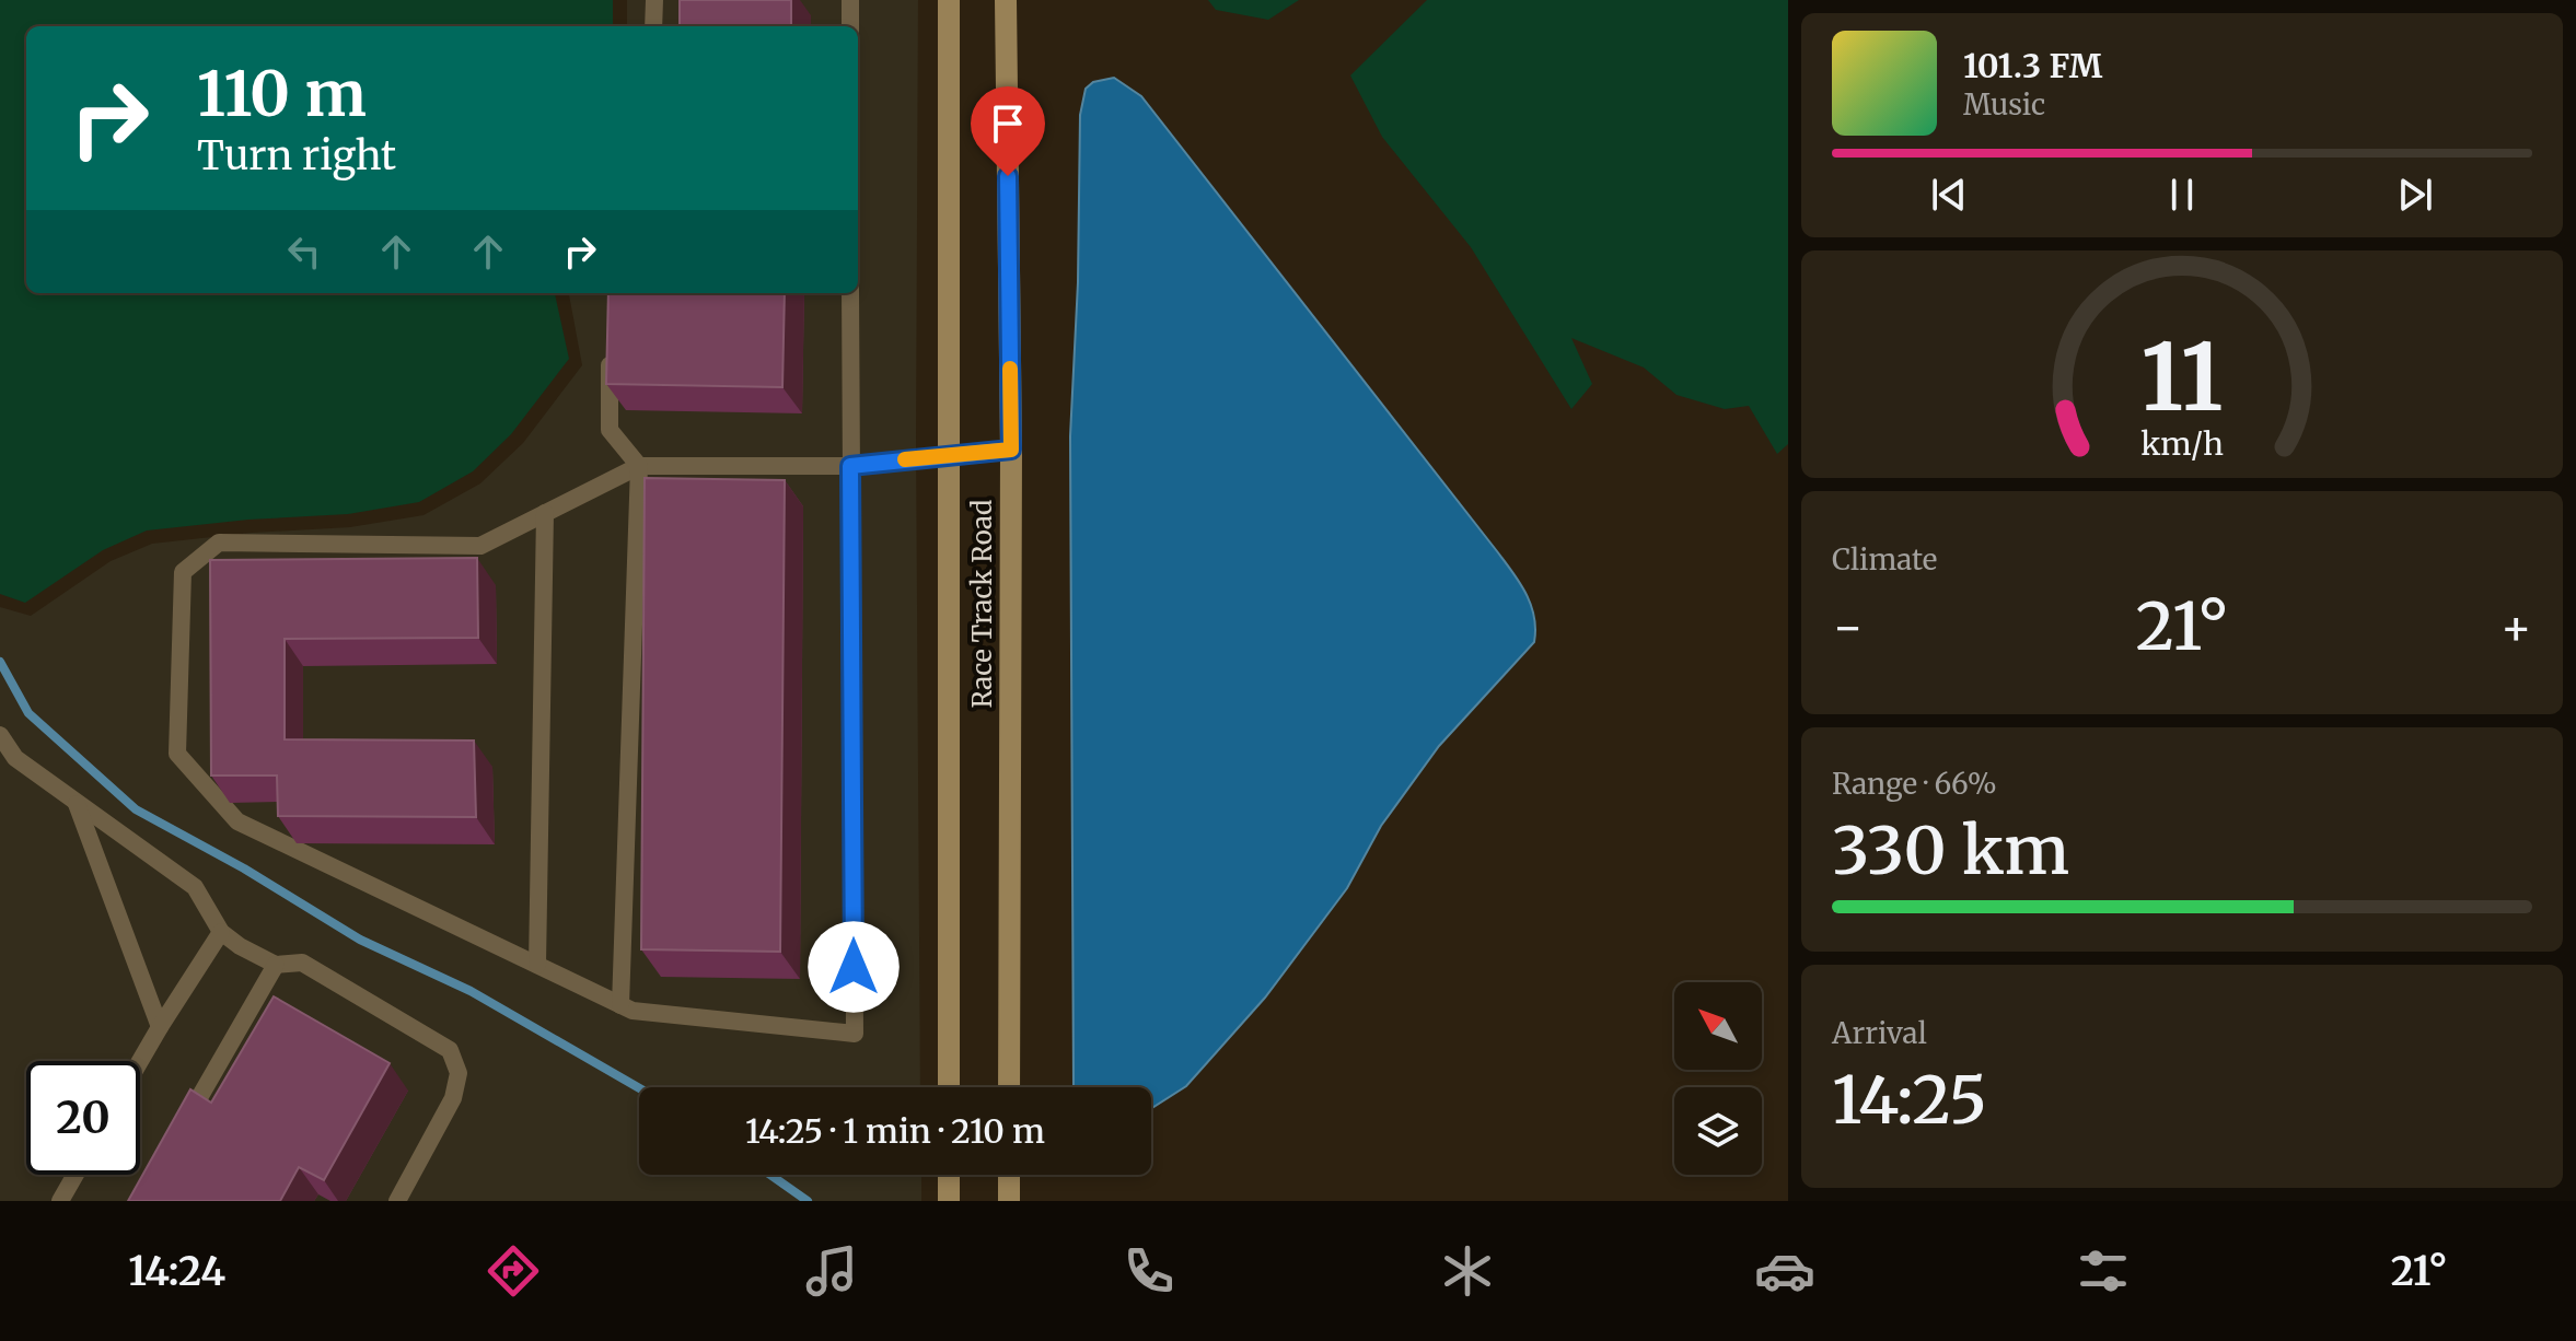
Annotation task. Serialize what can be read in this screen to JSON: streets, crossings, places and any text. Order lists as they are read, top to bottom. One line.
{"streets":{"main road":["Race Track Road"]},"north":"top left","page":{"turn":["110 m","Turn right"],"song":["101.3 FM","Music"],"tile":["Climate",["Range · 66%","330 km"],["Arrival","14:25"]],"heat":["−","21°","+"],"limit":"20","trip":"14:25 · 1 min · 210 m","tabs":["14:24","21°"],"gauge":["11","km/h"]}}
